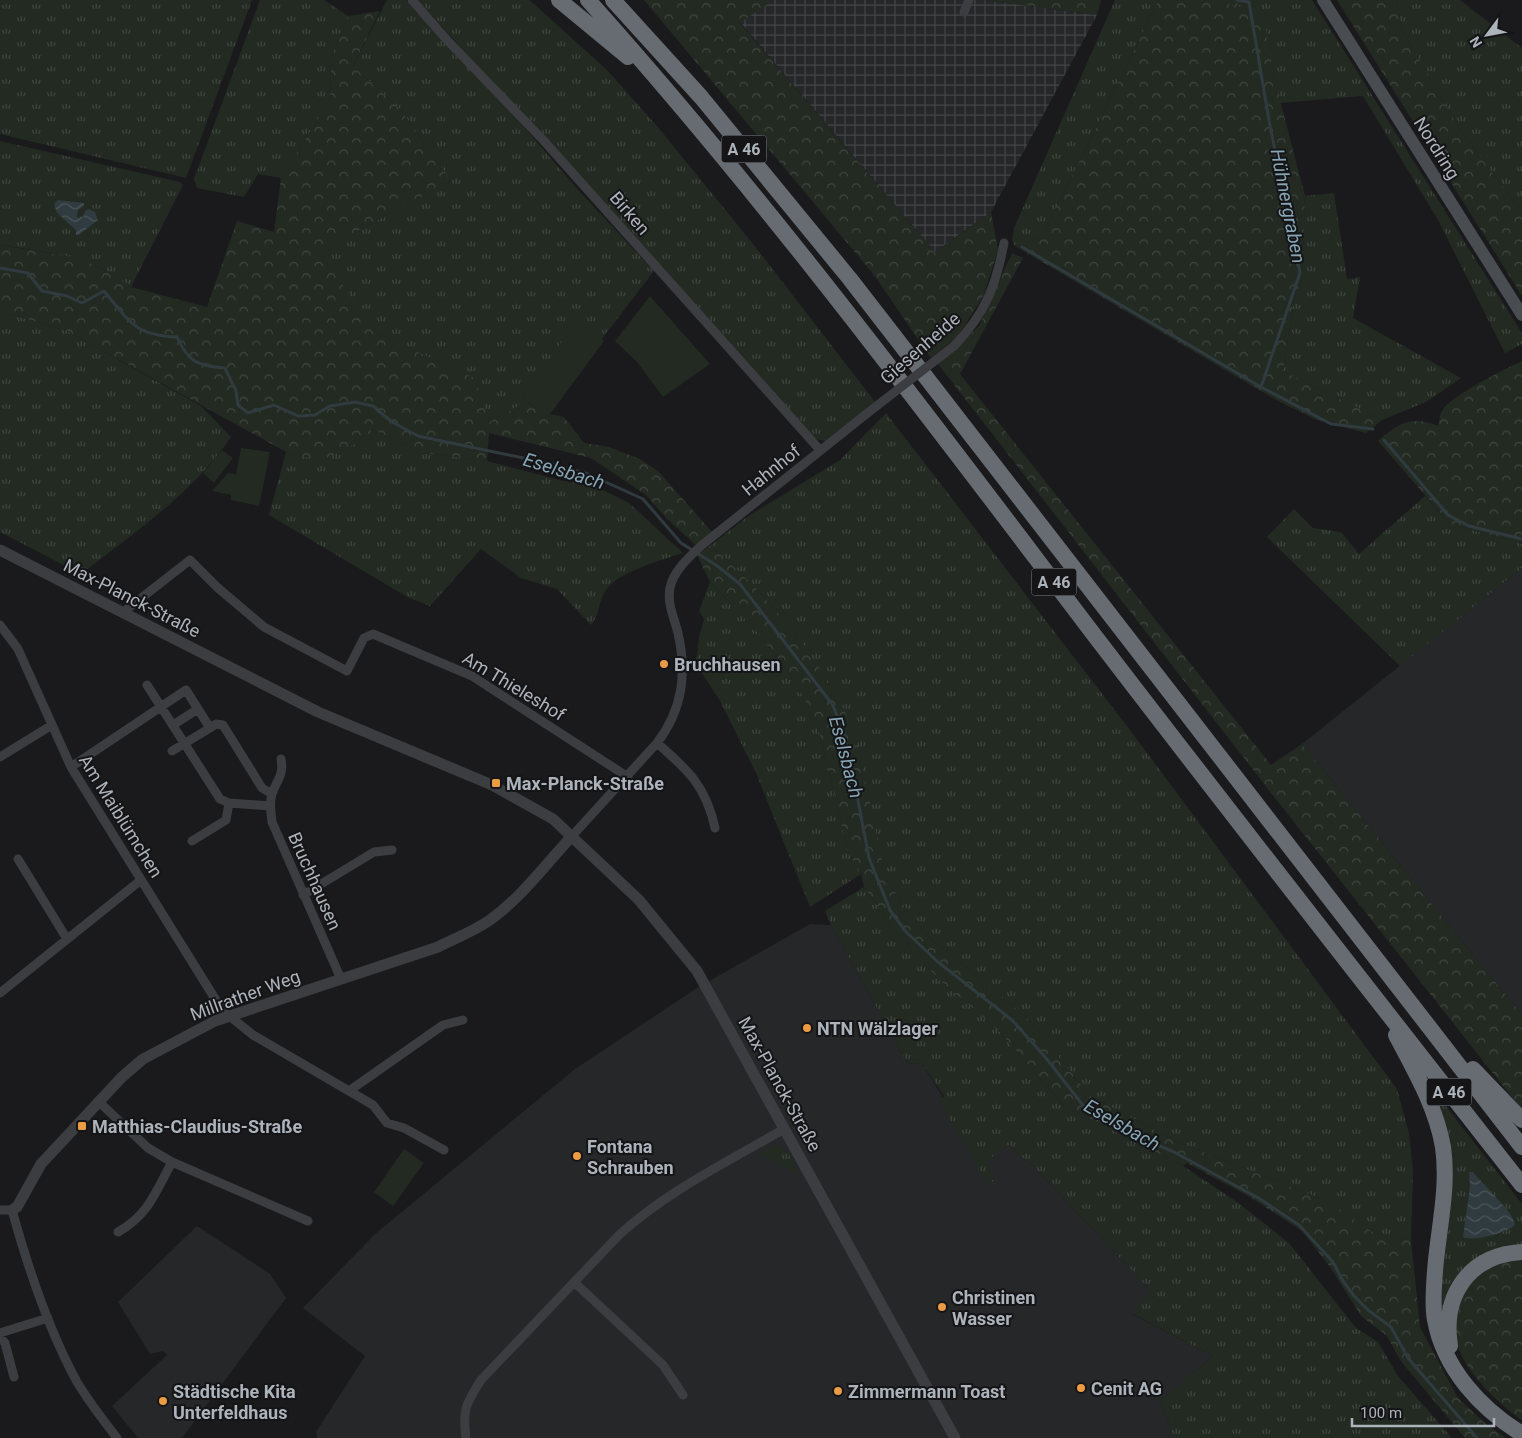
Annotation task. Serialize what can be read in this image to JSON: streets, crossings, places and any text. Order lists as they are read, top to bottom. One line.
{"streets":{"highway":["A 46"],"main road":["Nordring"],"street":["Birken","Giesenheide","Hahnhof","Max-Planck-Straße","Am Thieleshof","Am Maiblümchen","Bruchhausen","Millrather Weg"]},"crossings":[["Birken","Hahnhof"],["Giesenheide","Hahnhof"],["Hahnhof","Max-Planck-Straße"],["Hahnhof","Am Thieleshof"],["Hahnhof","Millrather Weg"],["Max-Planck-Straße","Am Thieleshof"],["Max-Planck-Straße","Millrather Weg"],["Am Maiblümchen","Millrather Weg"],["Bruchhausen","Millrather Weg"]],"water":["Hühnergraben","Eselsbach"],"places":{"other":["Bruchhausen","NTN Wälzlager","Fontana Schrauben","Christinen Wasser","Cenit AG","Zimmermann Toast","Städtische Kita Unterfeldhaus"],"transit":["Max-Planck-Straße","Matthias-Claudius-Straße"]},"scale_bar":"100 m","north":"bottom left"}
